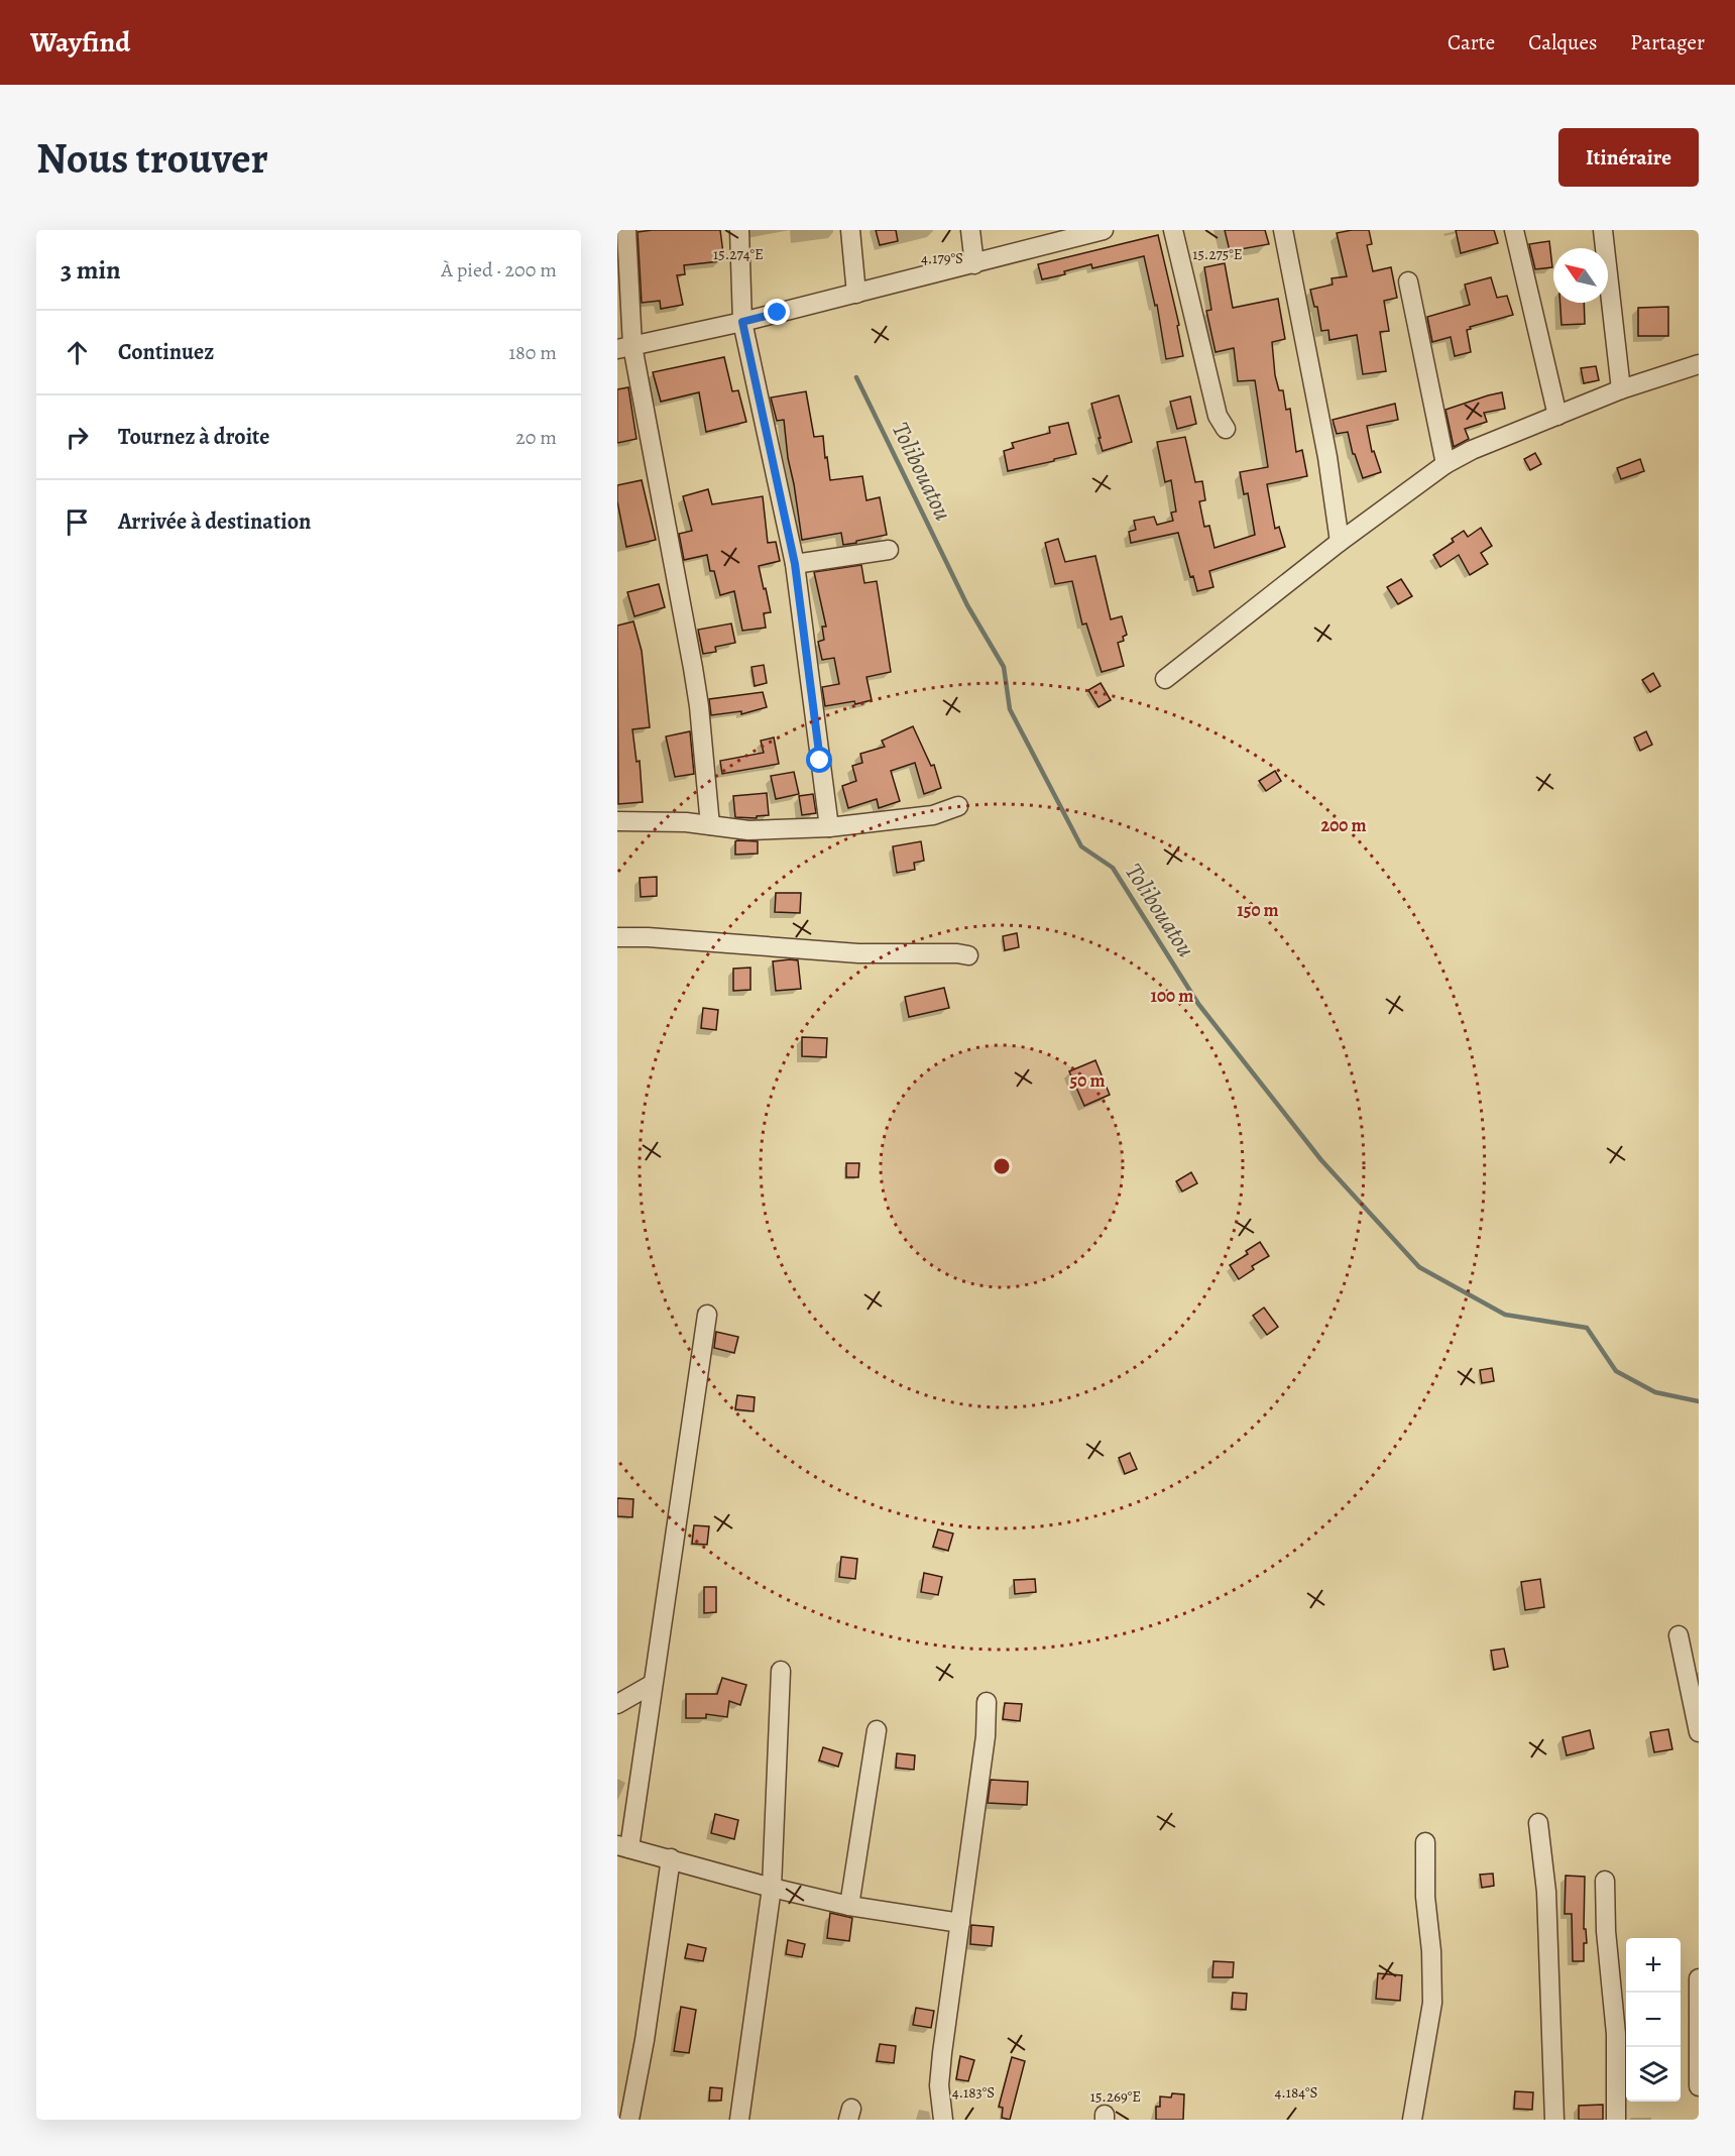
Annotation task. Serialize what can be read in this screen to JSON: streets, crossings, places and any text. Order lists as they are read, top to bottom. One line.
{"water":["Tolibouatou"],"north":"top left","page":{"header":"Wayfind","nav":["Carte","Calques","Partager"],"buttons":"Itinéraire","title":"Nous trouver","heading":["3 min","À pied · 200 m"],"list":[["Continuez","180 m"],["Tournez à droite","20 m"],"Arrivée à destination"],"map_buttons":["+","−"]},"coordinates":["15.274°E","15.275°E","4.179°S","4.183°S","4.184°S","15.269°E"],"rings":["200 m","150 m","100 m","50 m"]}
